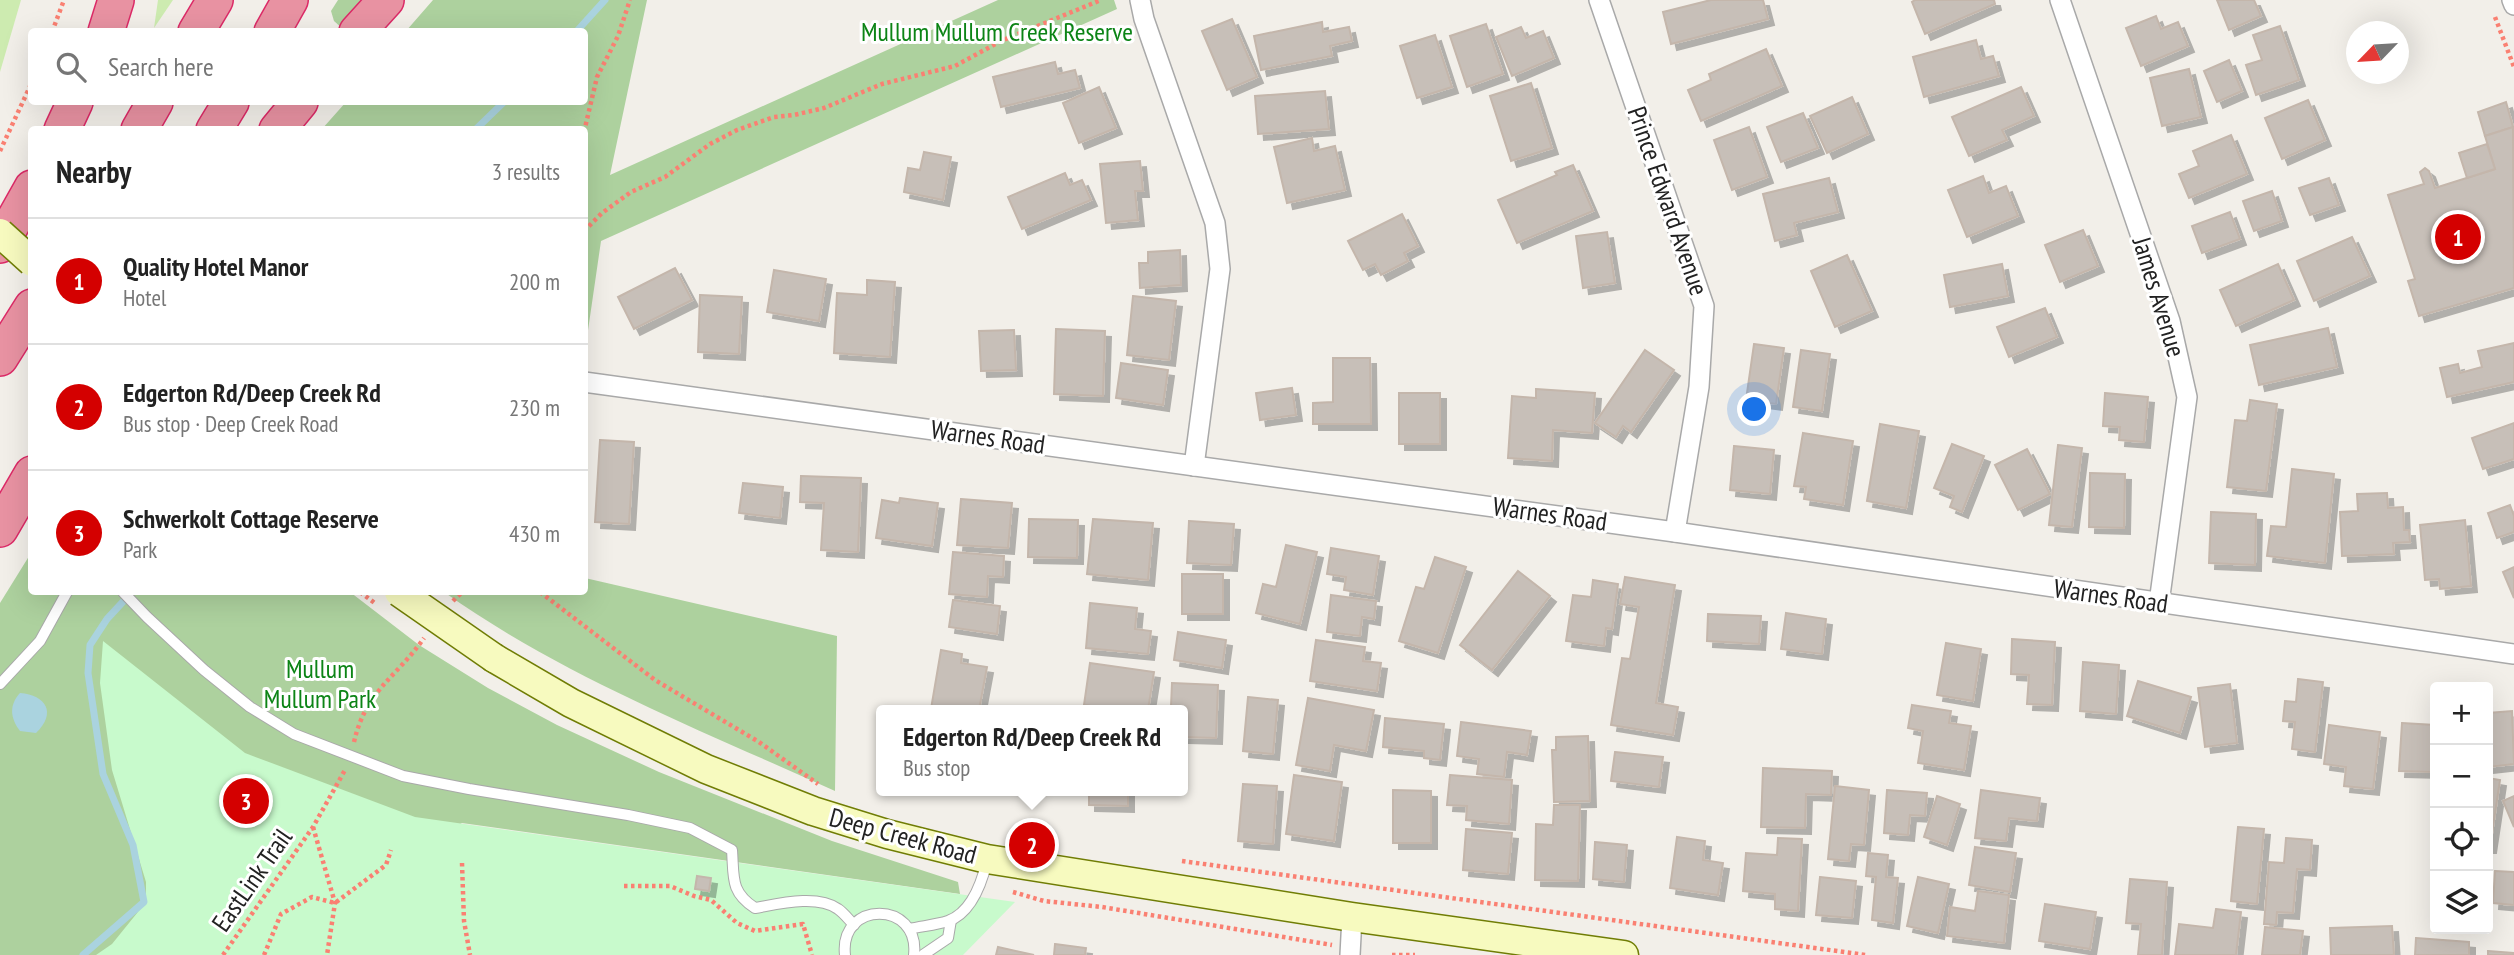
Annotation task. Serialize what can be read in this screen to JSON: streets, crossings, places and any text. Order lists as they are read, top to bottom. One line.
{"streets":{"main road":["Deep Creek Road"],"street":["Prince Edward Avenue","James Avenue","Warnes Road"],"path":["EastLink Trail"]},"crossings":[["Prince Edward Avenue","Warnes Road"],["James Avenue","Warnes Road"]],"parks":["Mullum Mullum Creek Reserve","Mullum Mullum Park"],"north":"bottom left","page":{"search":"Search here","heading":["Nearby","3 results"],"pins":["1","3","2"],"list":[{"mark":"1","name":"Quality Hotel Manor","note":"Hotel","value":"200 m"},{"mark":"2","name":"Edgerton Rd/Deep Creek Rd","note":"Bus stop · Deep Creek Road","value":"230 m"},{"mark":"3","name":"Schwerkolt Cottage Reserve","note":"Park","value":"430 m"}],"map_buttons":["+","−"],"popup":["Edgerton Rd/Deep Creek Rd","Bus stop"]}}
